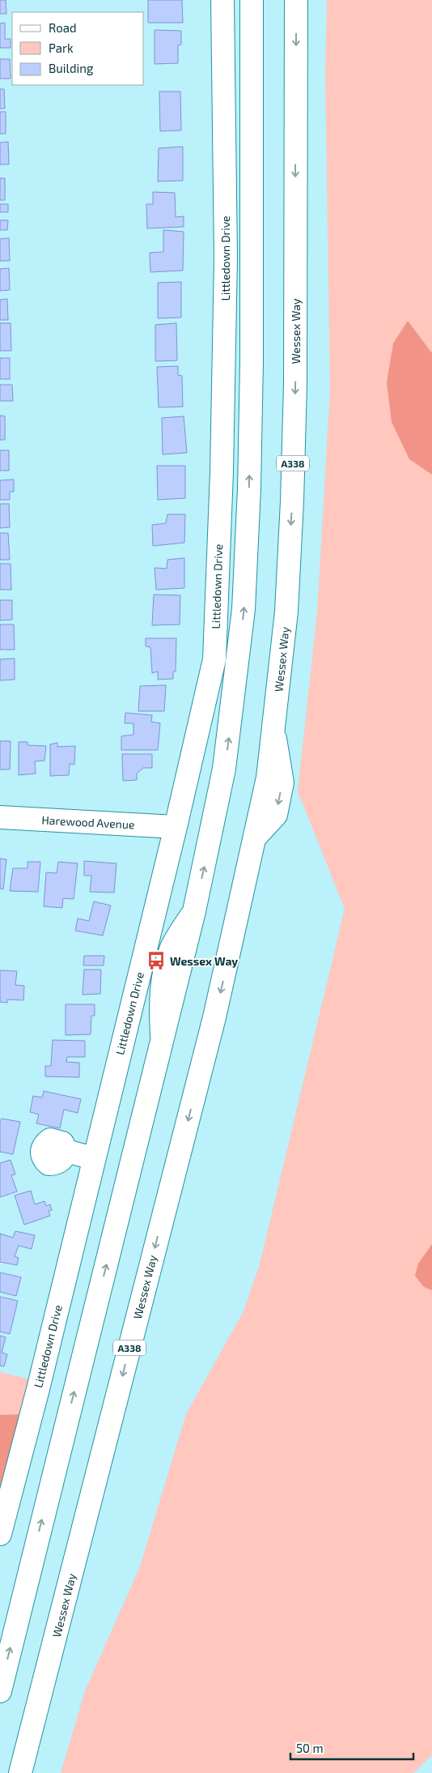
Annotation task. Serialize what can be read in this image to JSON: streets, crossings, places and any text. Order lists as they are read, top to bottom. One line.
{"streets":{"main road":["Littledown Drive","Wessex Way","A338","Harewood Avenue"]},"crossings":[["Littledown Drive","Harewood Avenue"]],"places":{"bus stop":["Wessex Way"]},"legend":["Road","Park","Building"],"scale_bar":"50 m"}
